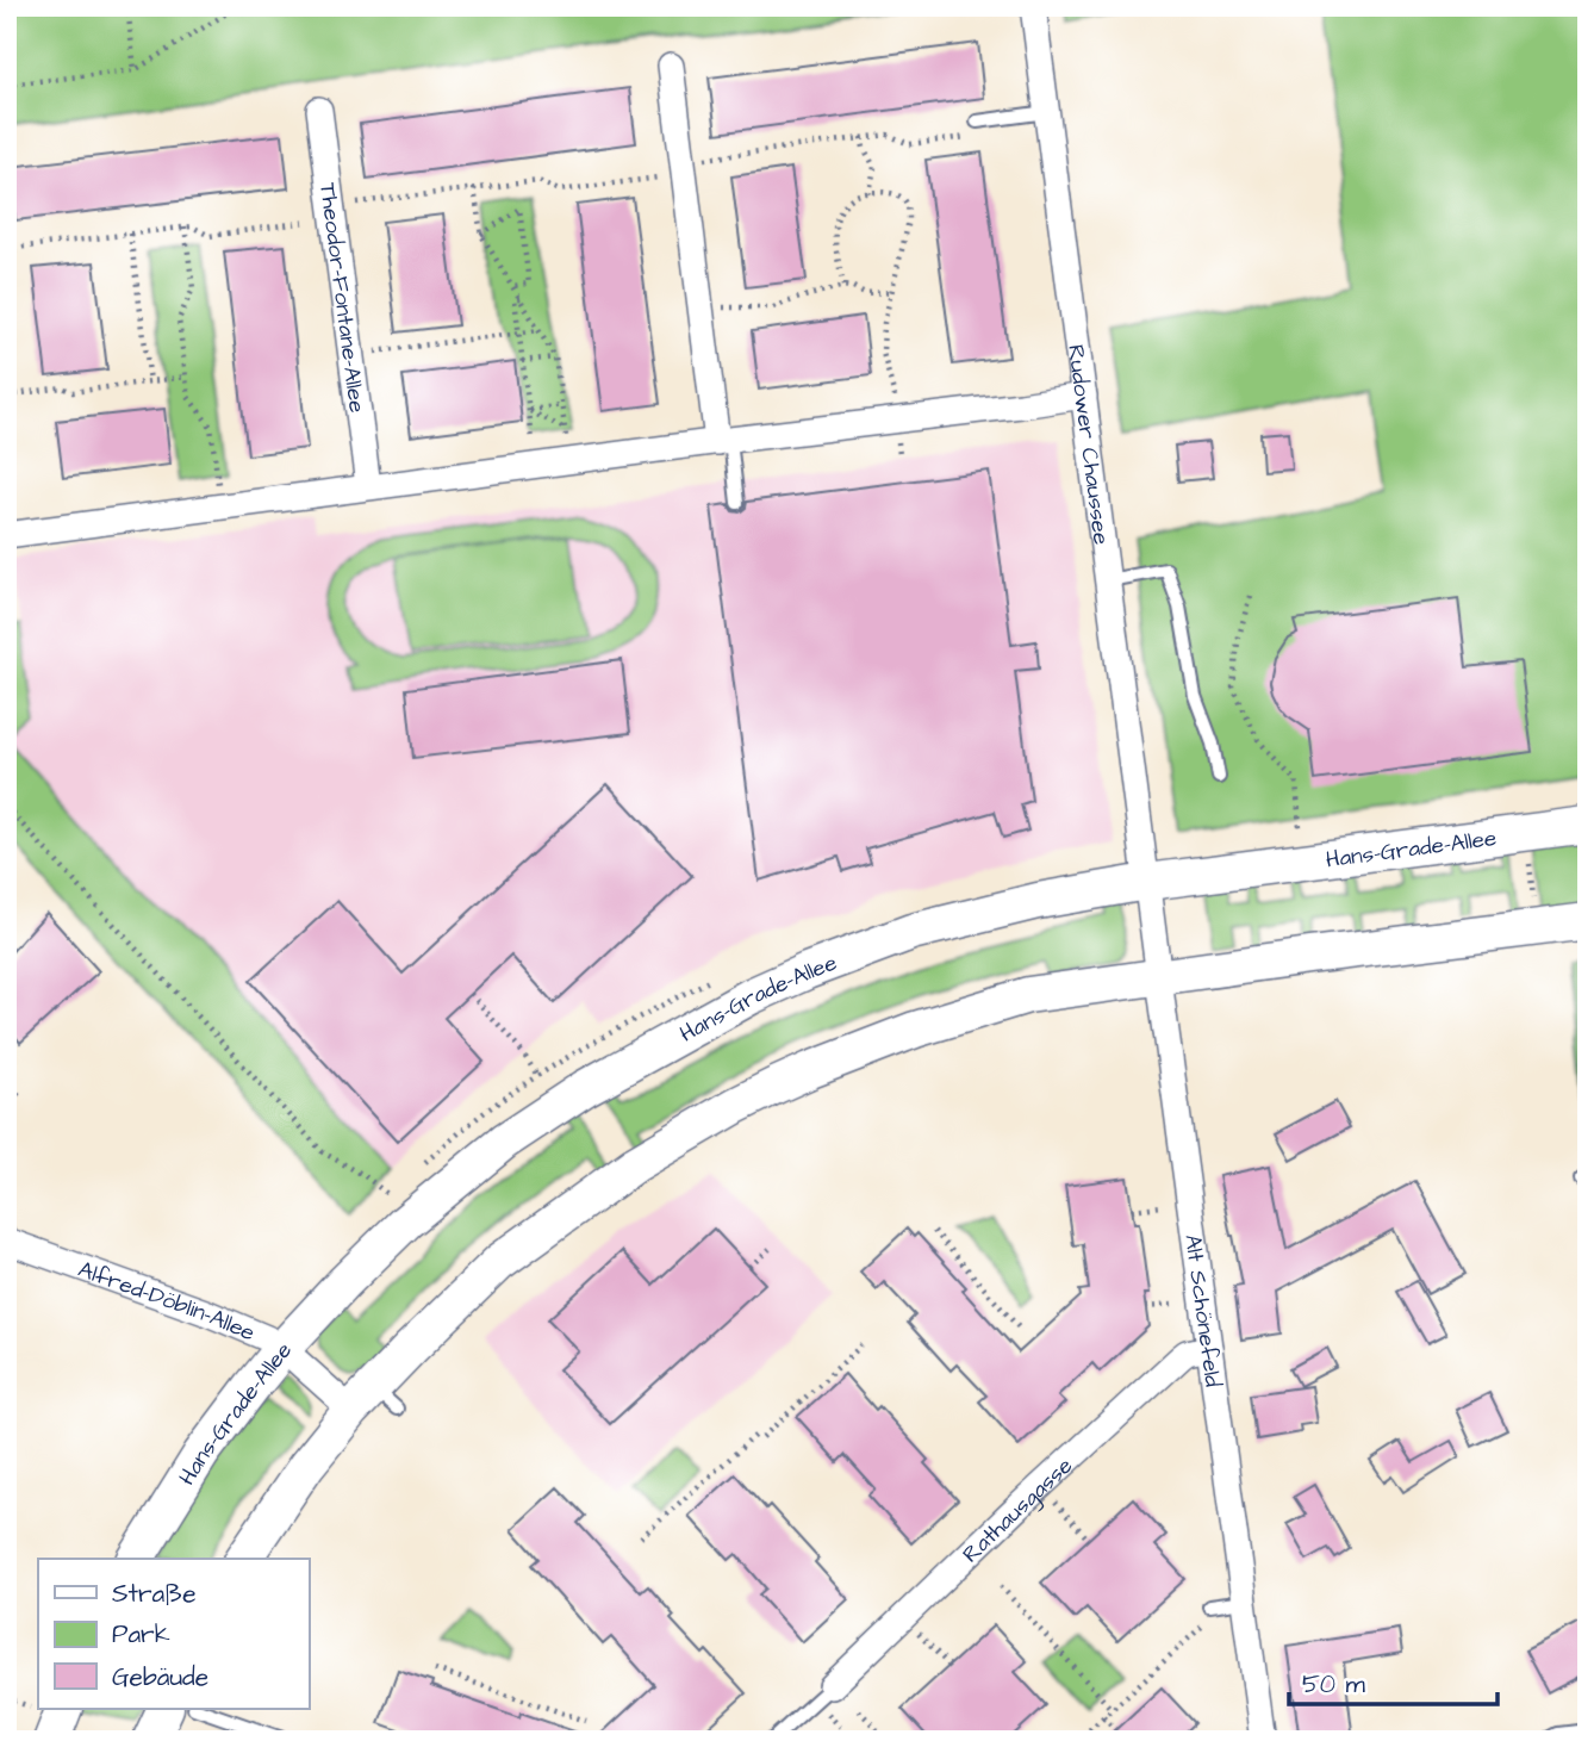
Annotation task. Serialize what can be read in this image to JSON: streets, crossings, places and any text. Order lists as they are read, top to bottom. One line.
{"streets":{"street":["Theodor-Fontane-Allee","Rudower Chaussee","Hans-Grade-Allee","Alfred-Döblin-Allee","Alt Schönefeld","Rathausgasse"]},"crossings":[["Rudower Chaussee","Hans-Grade-Allee"],["Rudower Chaussee","Alt Schönefeld"],["Hans-Grade-Allee","Alfred-Döblin-Allee"],["Hans-Grade-Allee","Alt Schönefeld"],["Alt Schönefeld","Rathausgasse"]],"legend":["Straße","Park","Gebäude"],"scale_bar":"50 m"}
